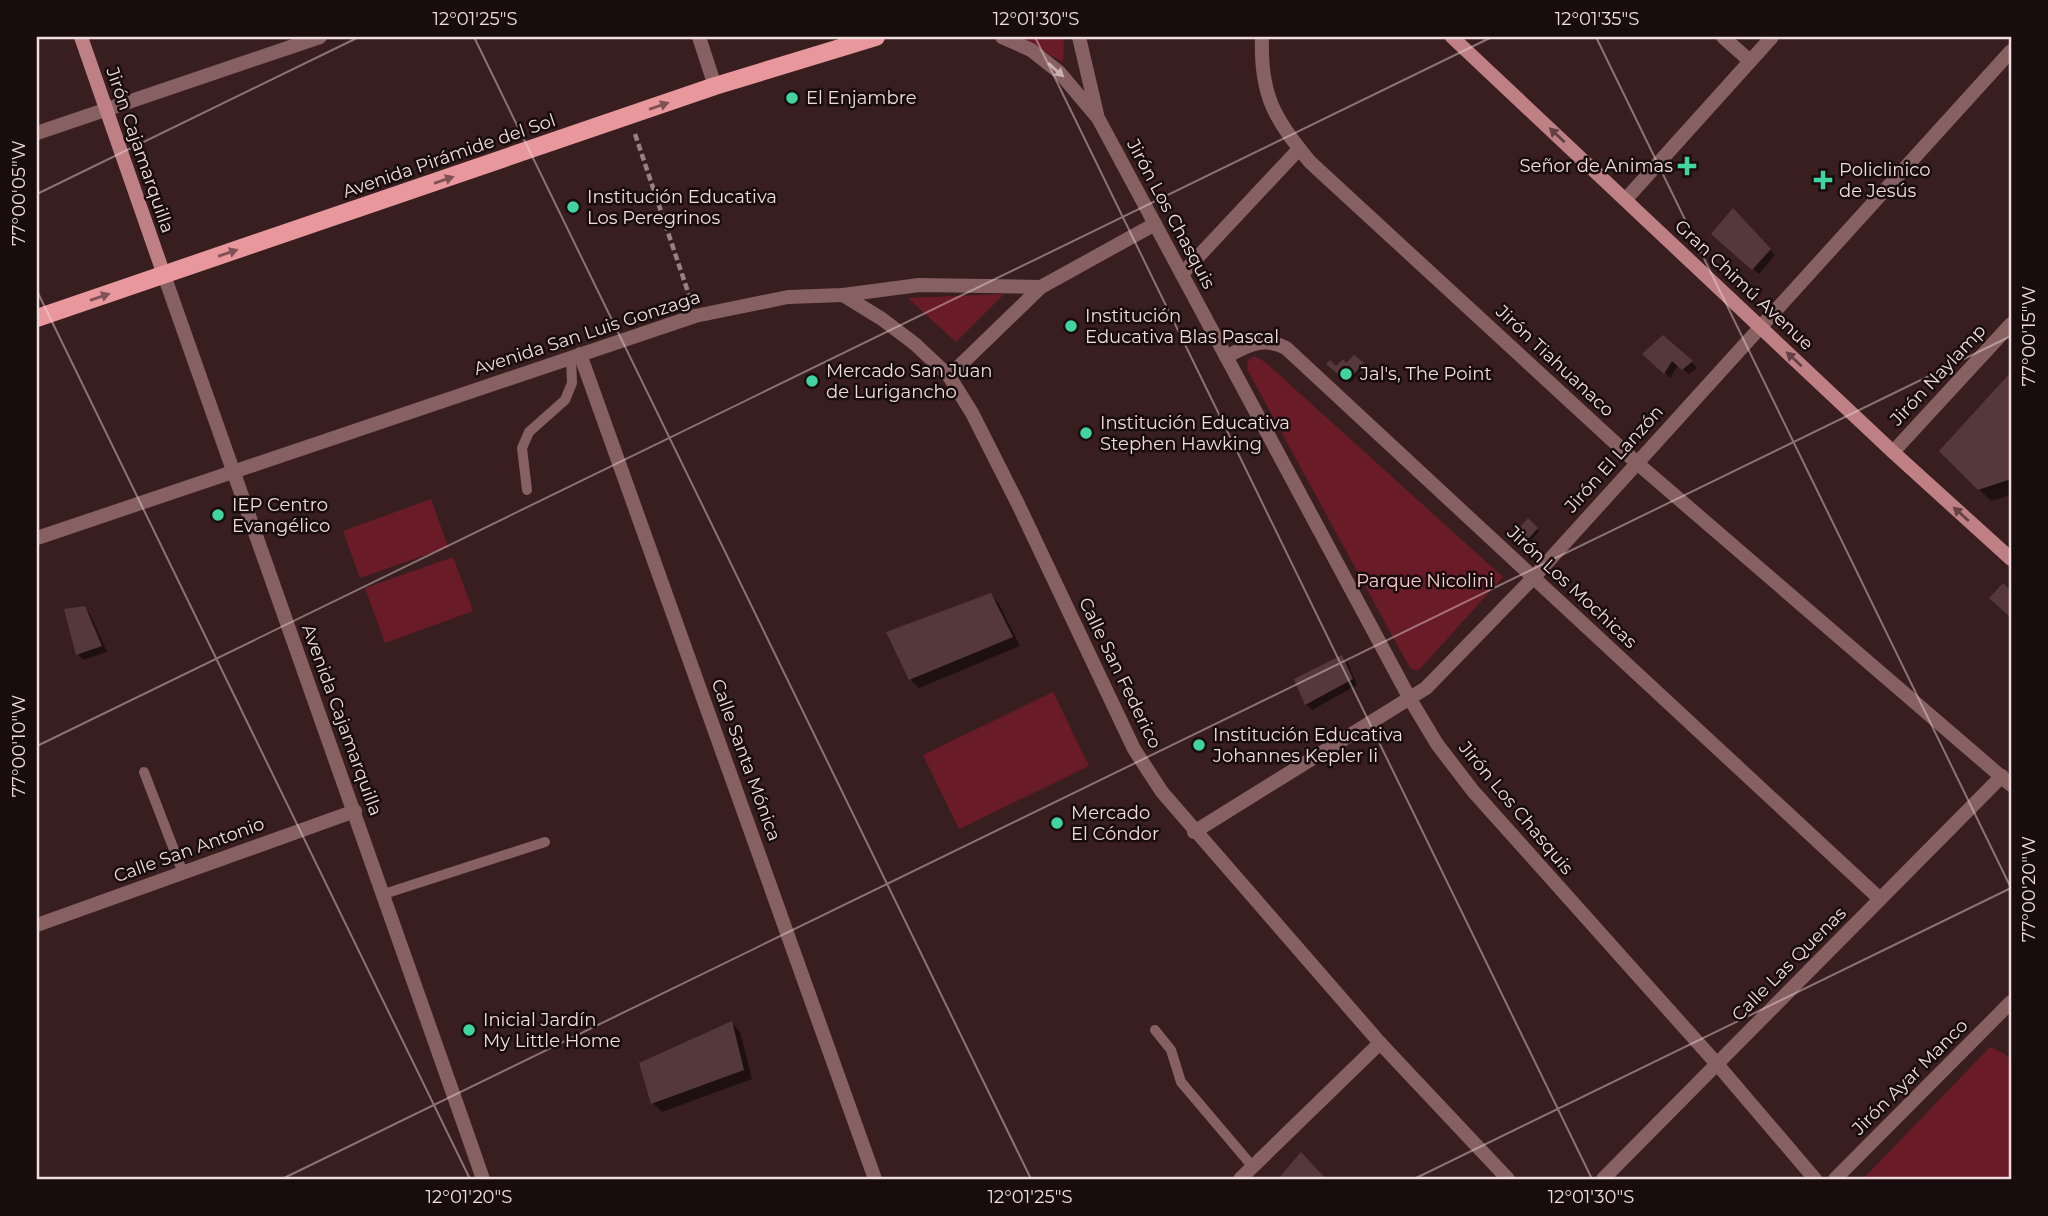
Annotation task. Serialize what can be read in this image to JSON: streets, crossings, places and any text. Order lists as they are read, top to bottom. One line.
{"streets":{"main road":["Avenida Pirámide del Sol"],"street":["Jirón Cajamarquilla","Jirón Los Chasquis","Gran Chimú Avenue","Avenida San Luis Gonzaga","Jirón Tiahuanaco","Jirón Naylamp","Jirón El Lanzón","Jirón Los Mochicas","Calle San Federico","Avenida Cajamarquilla","Calle Santa Mónica","Calle San Antonio","Calle Las Quenas","Jirón Ayar Manco"]},"crossings":[["Jirón Cajamarquilla","Avenida Pirámide del Sol"],["Jirón Cajamarquilla","Avenida Cajamarquilla"],["Avenida Pirámide del Sol","Avenida Cajamarquilla"],["Jirón Los Chasquis","Avenida San Luis Gonzaga"],["Jirón Los Chasquis","Jirón El Lanzón"],["Jirón Los Chasquis","Jirón Los Mochicas"],["Jirón Los Chasquis","Calle Las Quenas"],["Gran Chimú Avenue","Jirón Naylamp"],["Gran Chimú Avenue","Jirón El Lanzón"],["Avenida San Luis Gonzaga","Calle San Federico"],["Avenida San Luis Gonzaga","Avenida Cajamarquilla"],["Avenida San Luis Gonzaga","Calle Santa Mónica"],["Jirón Tiahuanaco","Jirón El Lanzón"],["Jirón Tiahuanaco","Calle Las Quenas"],["Jirón El Lanzón","Jirón Los Mochicas"],["Jirón El Lanzón","Calle San Federico"],["Jirón Los Mochicas","Calle Las Quenas"],["Avenida Cajamarquilla","Calle San Antonio"]],"one_way":["Avenida Pirámide del Sol","Gran Chimú Avenue"],"parks":["Parque Nicolini"],"places":{"other":["El Enjambre","Institución Educativa Los Peregrinos","Institución Educativa Blas Pascal","Jal's, The Point","Mercado San Juan de Lurigancho","Institución Educativa Stephen Hawking","IEP Centro Evangélico","Institución Educativa Johannes Kepler Ii","Mercado El Cóndor","Inicial Jardín My Little Home"],"health":["Señor de Animas","Policlinico de Jesús"]},"coordinates":["12°01'25\"S","12°01'30\"S","12°01'35\"S","77°00'05\"W","77°00'15\"W","77°00'10\"W","77°00'20\"W","12°01'20\"S"]}
